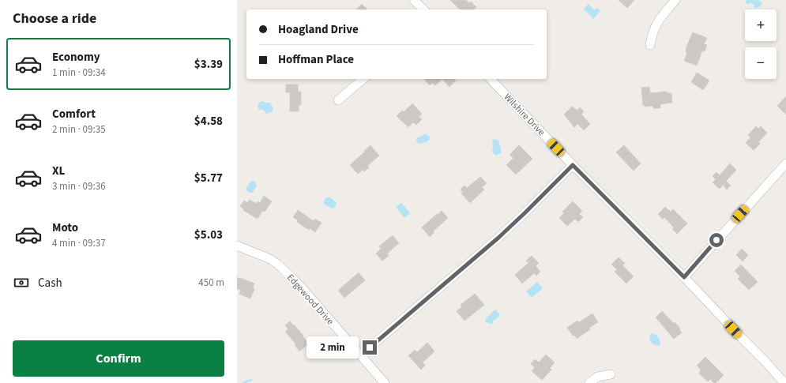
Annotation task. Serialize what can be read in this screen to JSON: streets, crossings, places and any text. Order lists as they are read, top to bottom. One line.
{"streets":{"street":["Wilshire Drive","Edgewood Drive"]},"page":{"heading":"Choose a ride","map_buttons":["+","−"],"banner":["Hoagland Drive","Hoffman Place"],"list":[{"name":"Economy","note":"1 min · 09:34","value":"$3.39"},{"name":"Comfort","note":"2 min · 09:35","value":"$4.58"},{"name":"XL","note":"3 min · 09:36","value":"$5.77"},{"name":"Moto","note":"4 min · 09:37","value":"$5.03"}],"pay":["Cash","450 m"],"buttons":"Confirm","bubble":"2 min"}}
